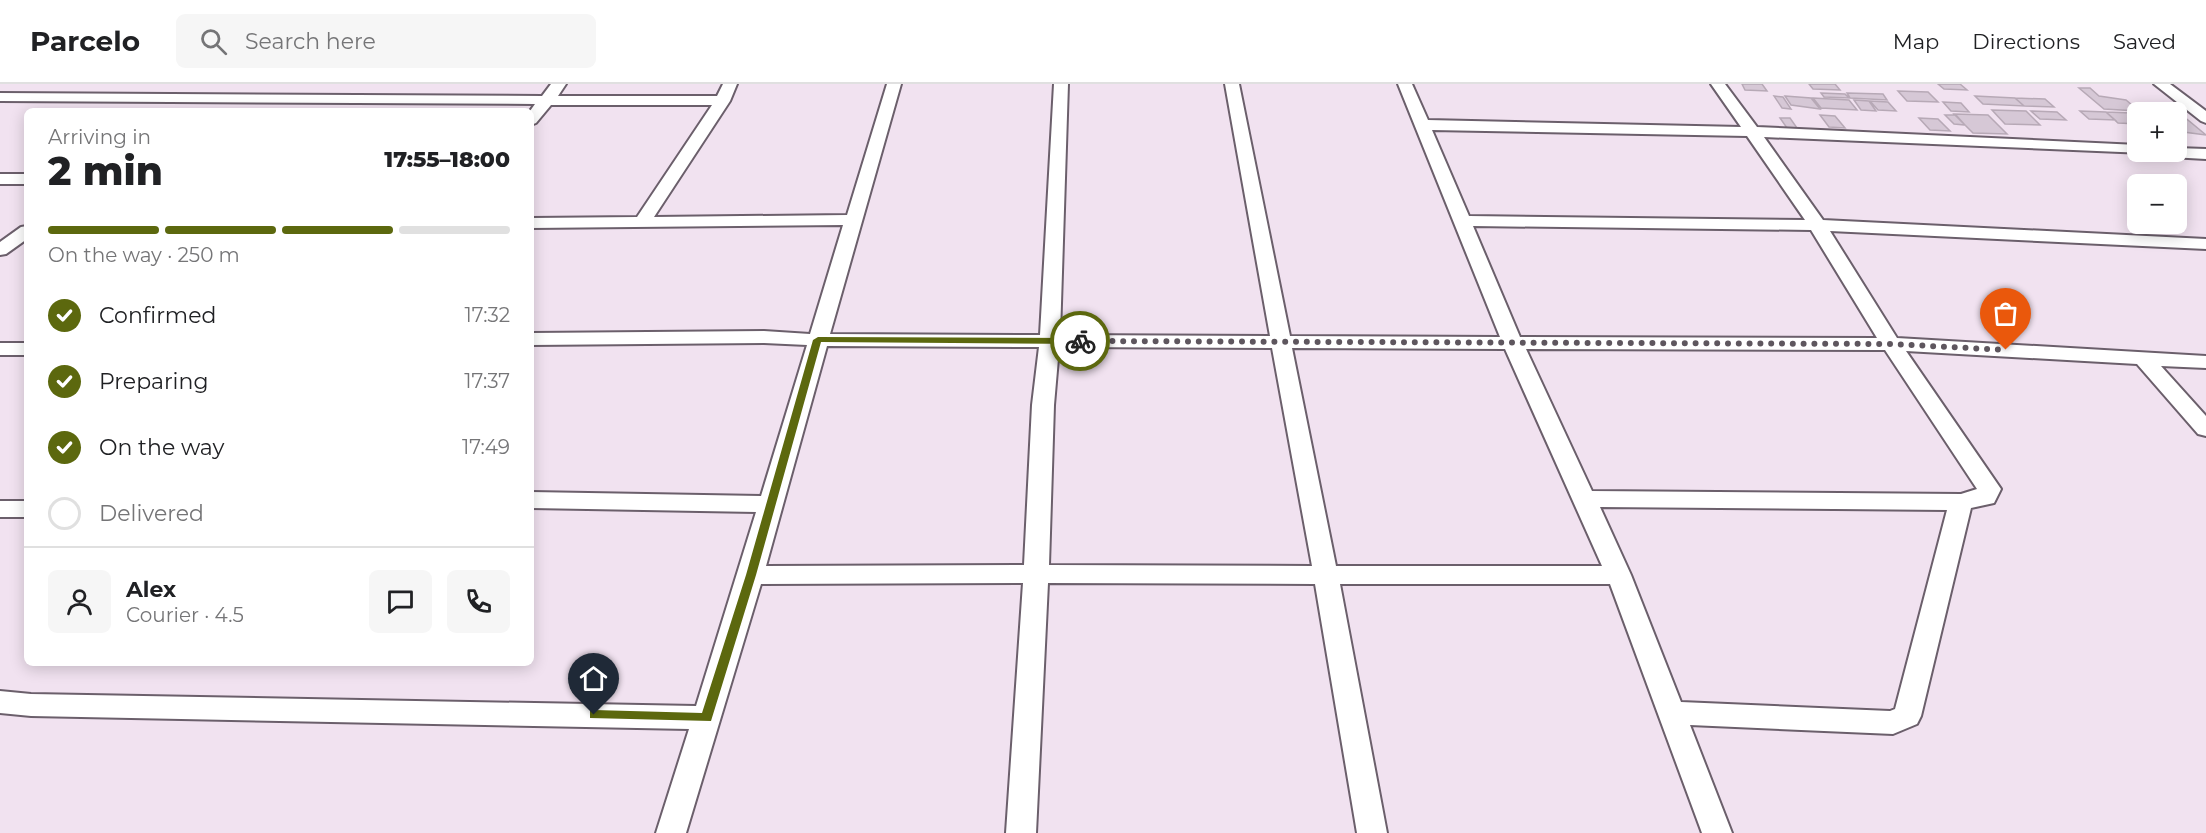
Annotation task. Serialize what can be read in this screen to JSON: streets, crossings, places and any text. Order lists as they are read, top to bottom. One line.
{"page":{"header":"Parcelo","search":"Search here","nav":["Map","Directions","Saved"],"map_buttons":["+","−"],"heading":["2 min","Arriving in","17:55–18:00"],"panel":["Alex","Courier · 4.5"],"bar":"On the way · 250 m","list":[["Confirmed","17:32"],["Preparing","17:37"],["On the way","17:49"],"Delivered"]}}
